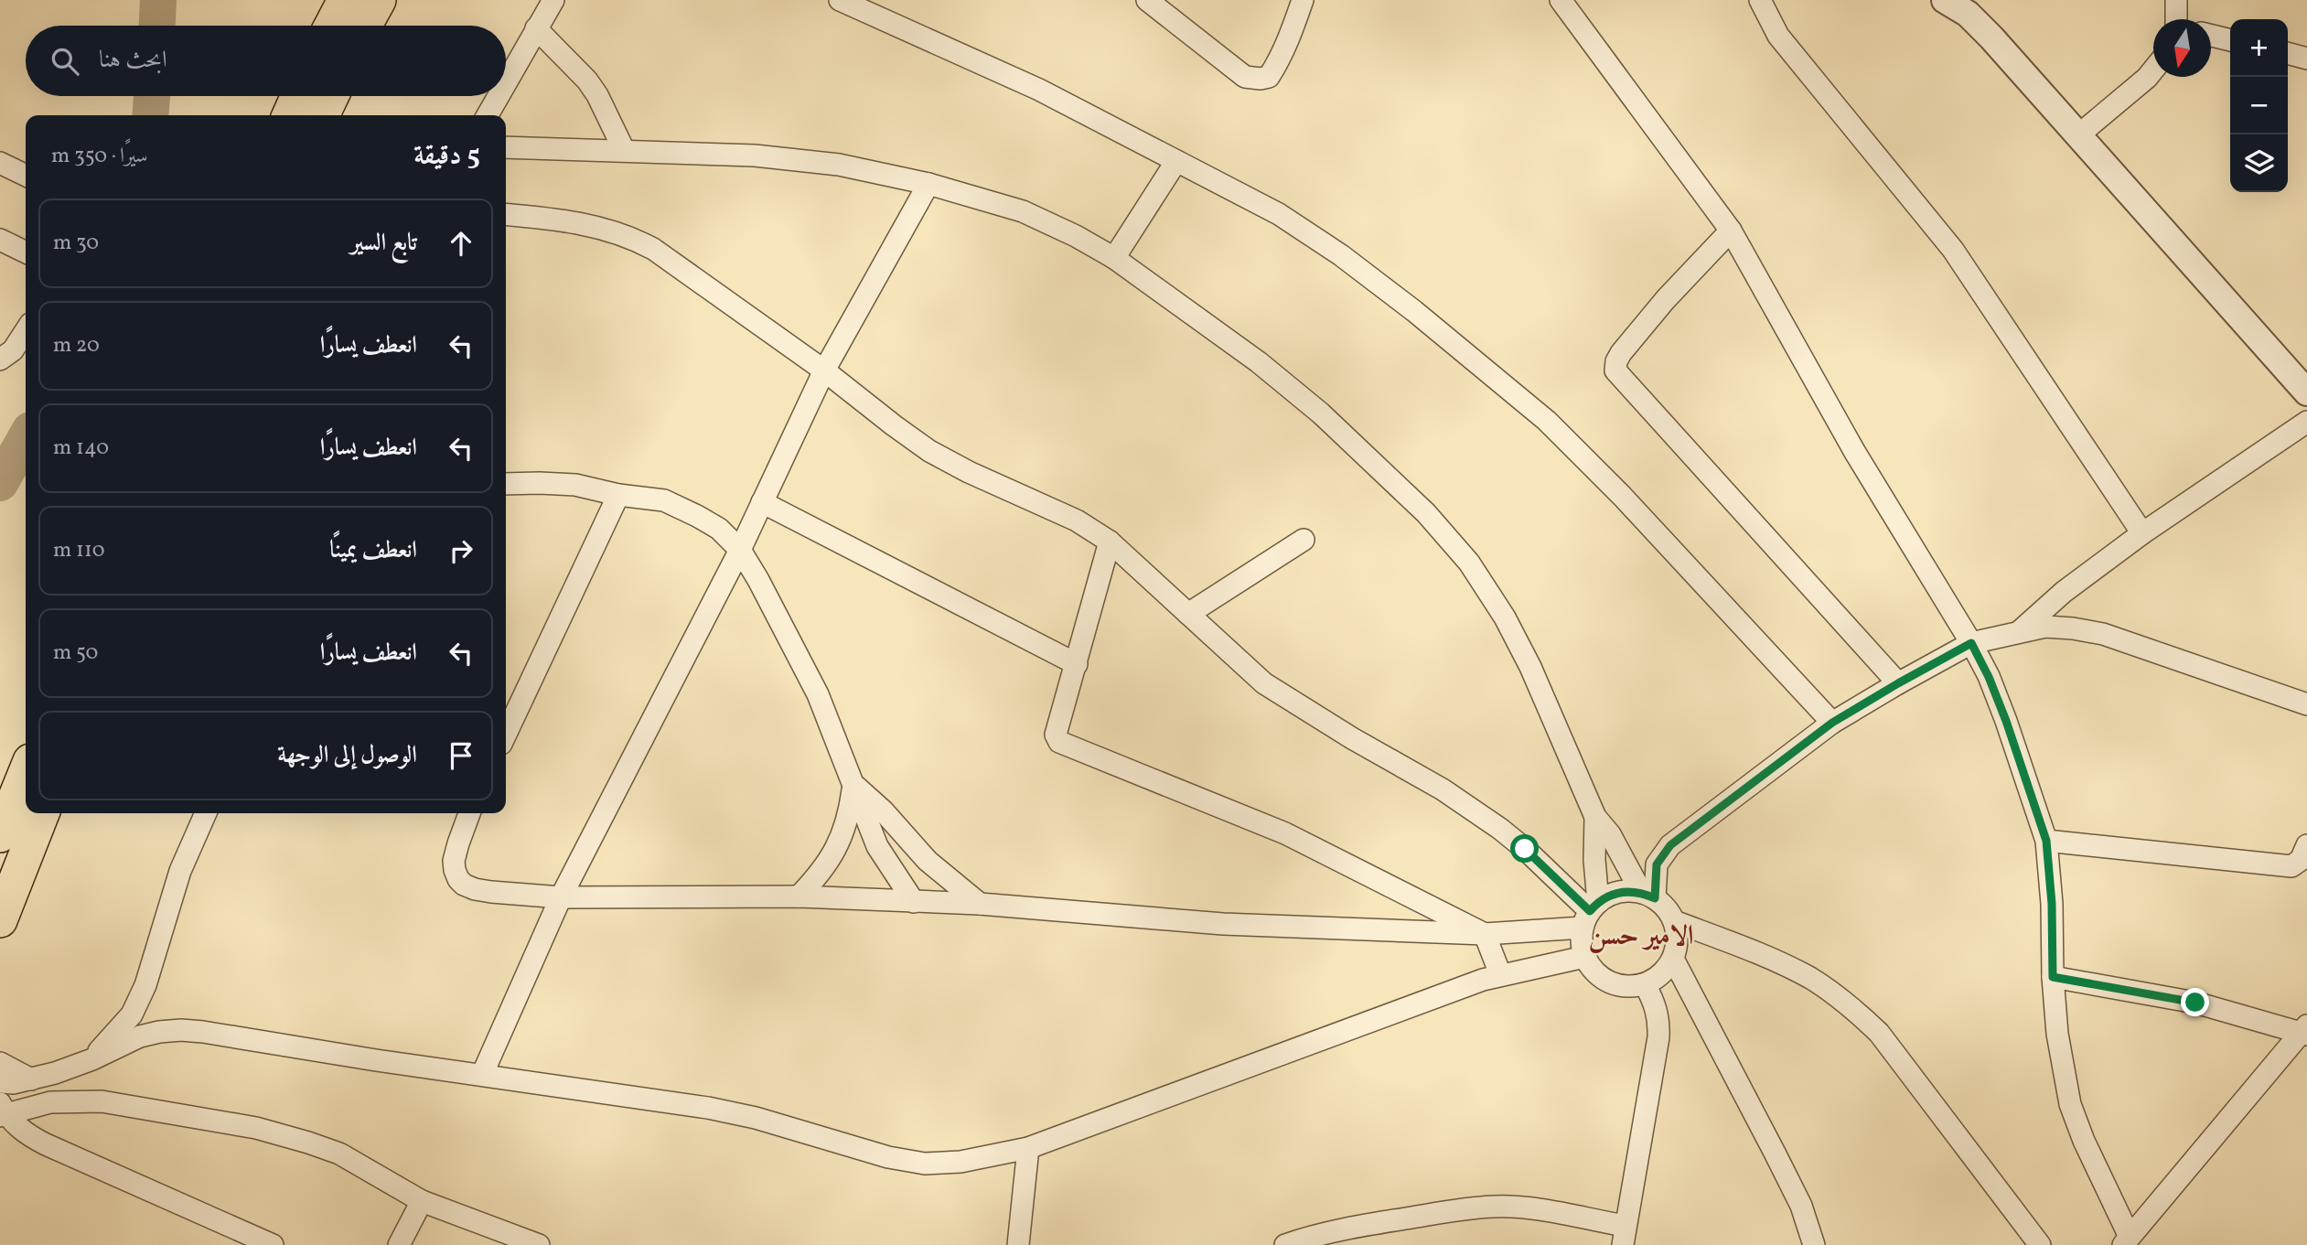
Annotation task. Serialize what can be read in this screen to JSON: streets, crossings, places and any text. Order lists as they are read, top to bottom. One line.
{"districts":["الامير حسن"],"north":"bottom","page":{"map_buttons":["+","−"],"search":"ابحث هنا","heading":["5 دقيقة","سيرًا · 350 m"],"list":[["تابع السير","30 m"],["انعطف يسارًا","20 m"],["انعطف يسارًا","140 m"],["انعطف يمينًا","110 m"],["انعطف يسارًا","50 m"],"الوصول إلى الوجهة"]}}
